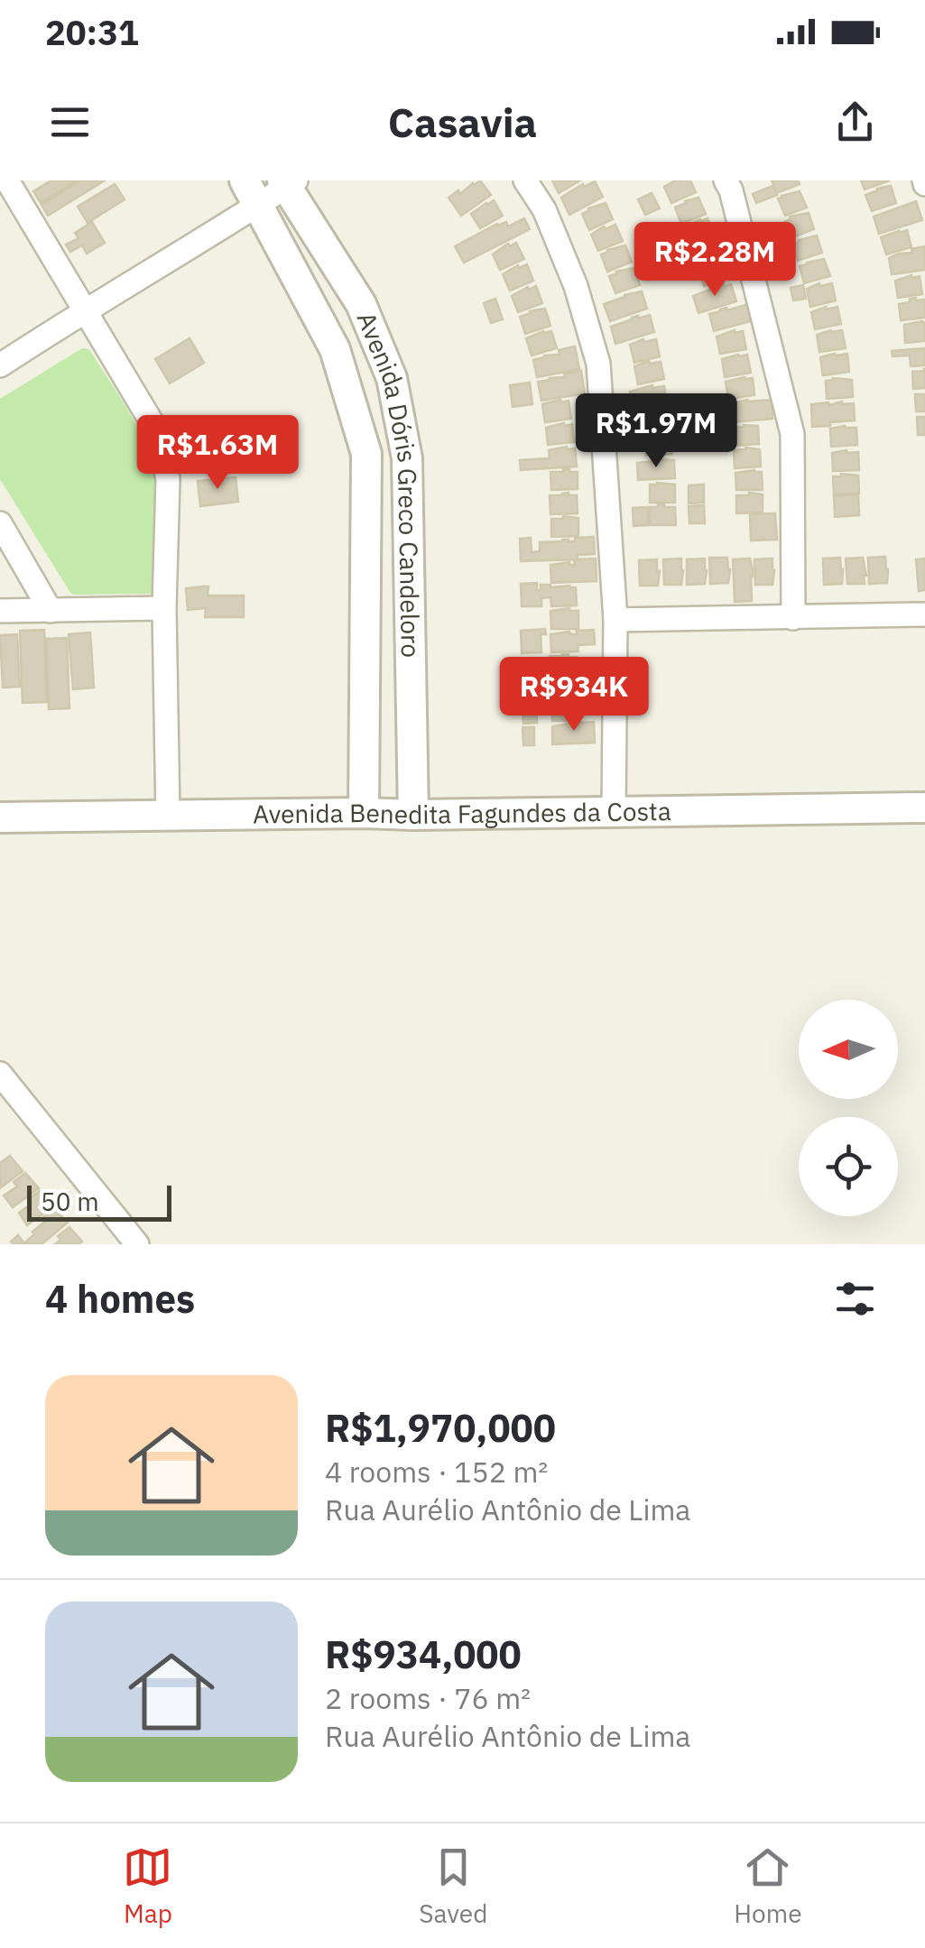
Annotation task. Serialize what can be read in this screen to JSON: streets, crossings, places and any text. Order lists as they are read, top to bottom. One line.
{"streets":{"street":["Avenida Dóris Greco Candeloro","Avenida Benedita Fagundes da Costa"]},"crossings":[["Avenida Dóris Greco Candeloro","Avenida Benedita Fagundes da Costa"]],"scale_bar":"50 m","north":"left","page":{"status":"20:31","header":"Casavia","price":["R$2.28M","R$1.97M","R$1.63M","R$934K"],"scale":"50 m","heading":"4 homes","list":[{"name":"R$1,970,000","note":"4 rooms · 152 m² · Rua Aurélio Antônio de Lima"},{"name":"R$934,000","note":"2 rooms · 76 m² · Rua Aurélio Antônio de Lima"}],"tabs":["Map","Saved","Home"]}}
